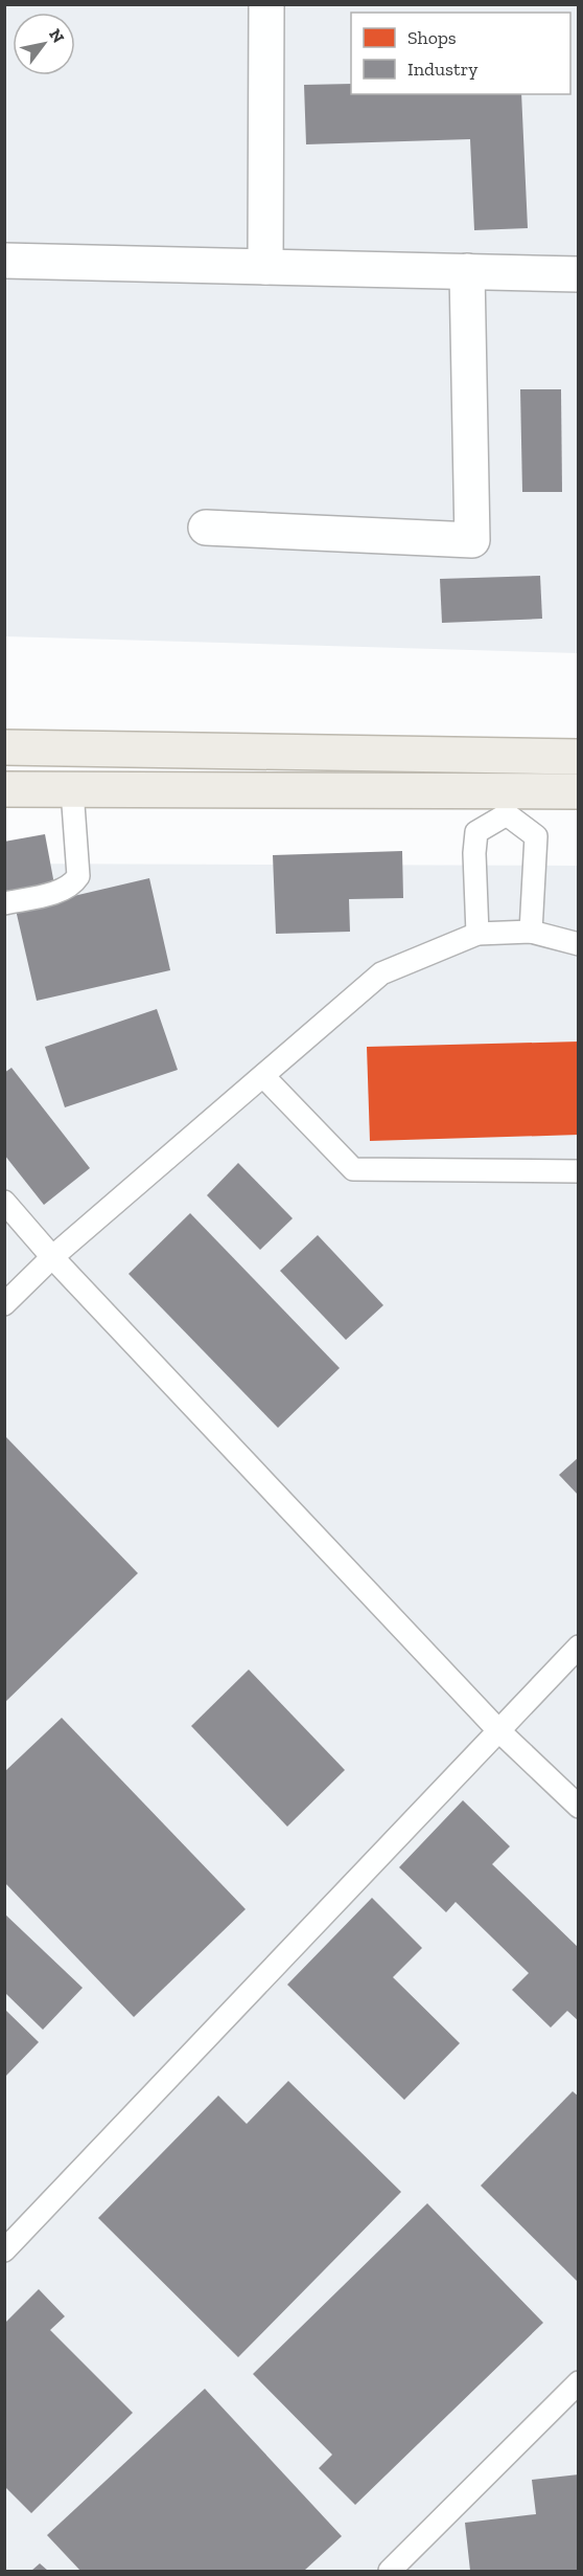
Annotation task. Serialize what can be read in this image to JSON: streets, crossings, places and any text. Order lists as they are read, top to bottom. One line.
{"legend":["Shops","Industry"],"north":"top right"}
